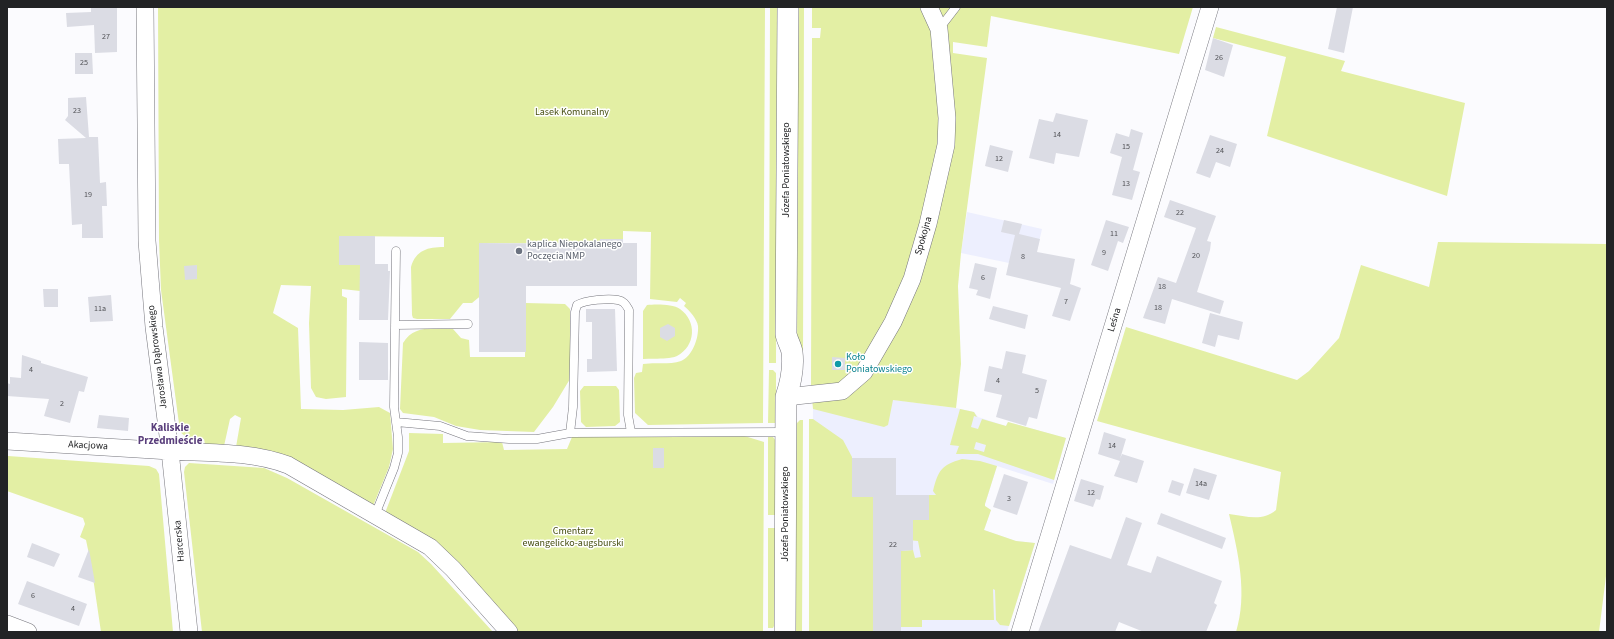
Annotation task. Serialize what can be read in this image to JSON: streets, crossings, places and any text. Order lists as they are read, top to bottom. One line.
{"streets":{"street":["Józefa Poniatowskiego","Spokojna","Leśna","Jarosława Dąbrowskiego","Akacjowa","Harcerska"]},"crossings":[["Józefa Poniatowskiego","Spokojna"],["Jarosława Dąbrowskiego","Akacjowa"],["Jarosława Dąbrowskiego","Harcerska"],["Akacjowa","Harcerska"]],"districts":["Kaliskie Przedmieście"],"parks":["Lasek Komunalny","Cmentarz ewangelicko-augsburski"],"places":["kaplica Niepokalanego Poczęcia NMP","Koło Poniatowskiego"],"house_numbers":["27","26","25","23","14","15","24","12","13","19","22","11","9","20","8","6","18","7","18","11a","4","4","5","2","14","14a","12","3","22","6","4"]}
